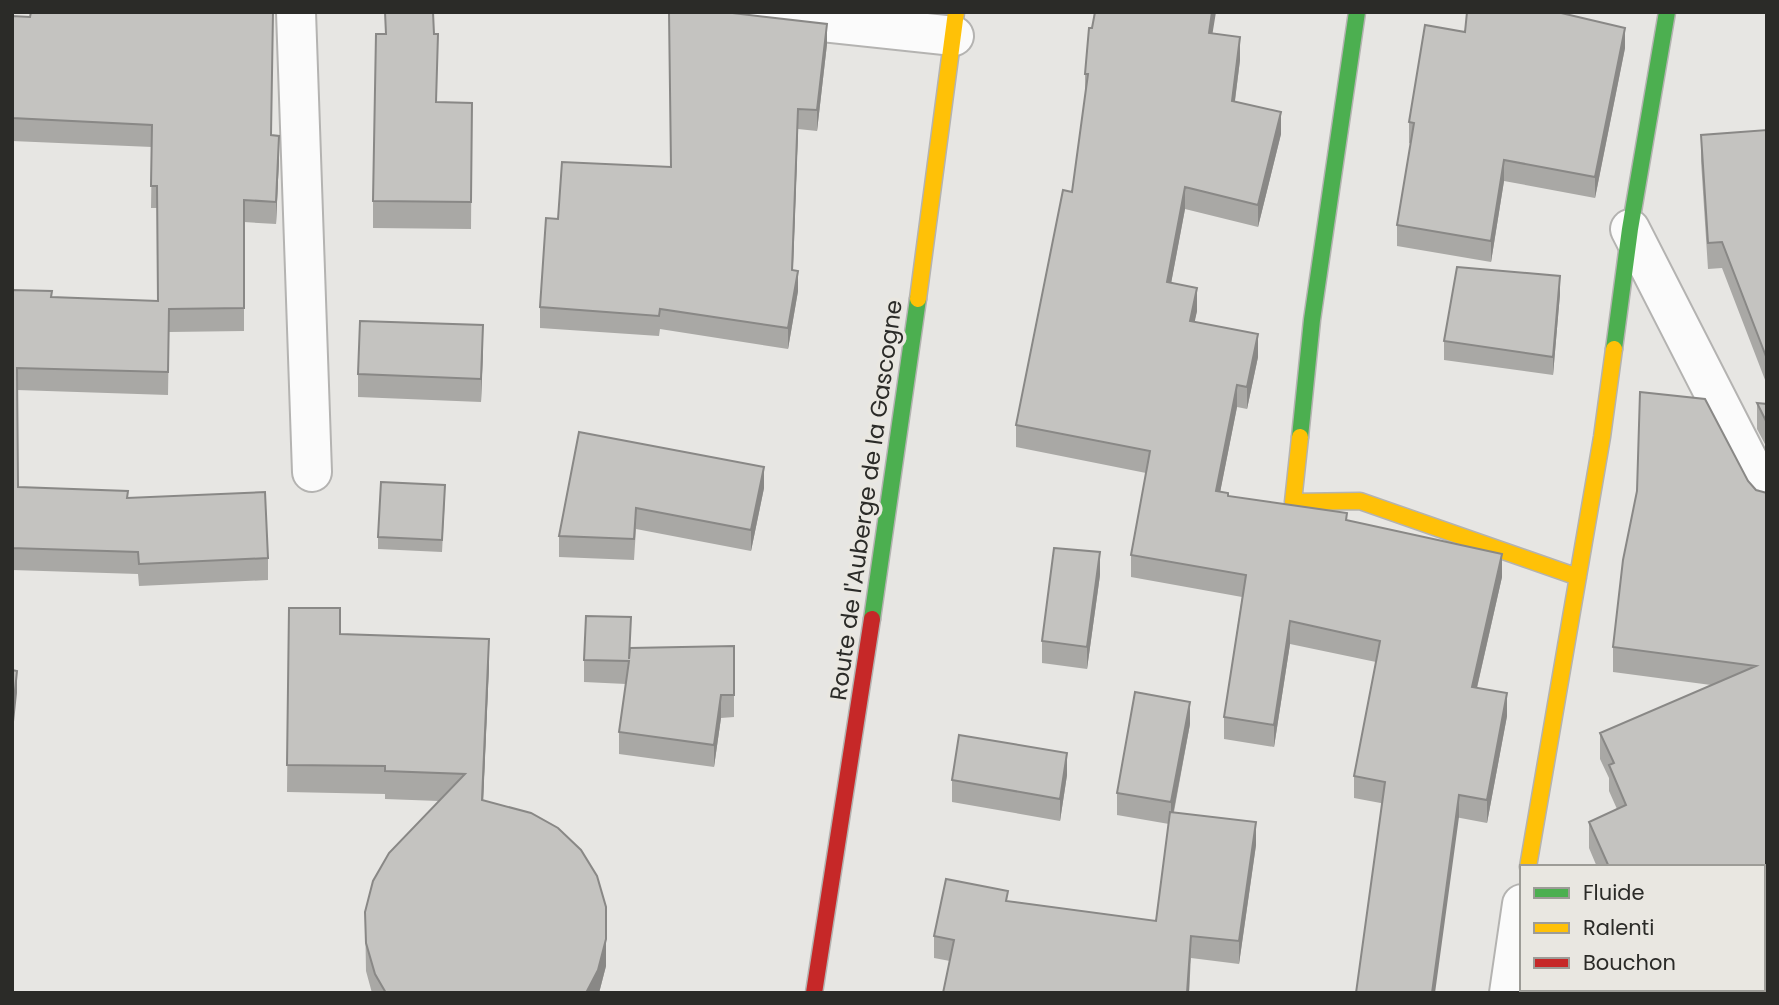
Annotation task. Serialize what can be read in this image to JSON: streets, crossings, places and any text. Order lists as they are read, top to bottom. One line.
{"streets":{"street":["Route de l'Auberge de la Gascogne"]},"legend":["Fluide","Ralenti","Bouchon"]}
